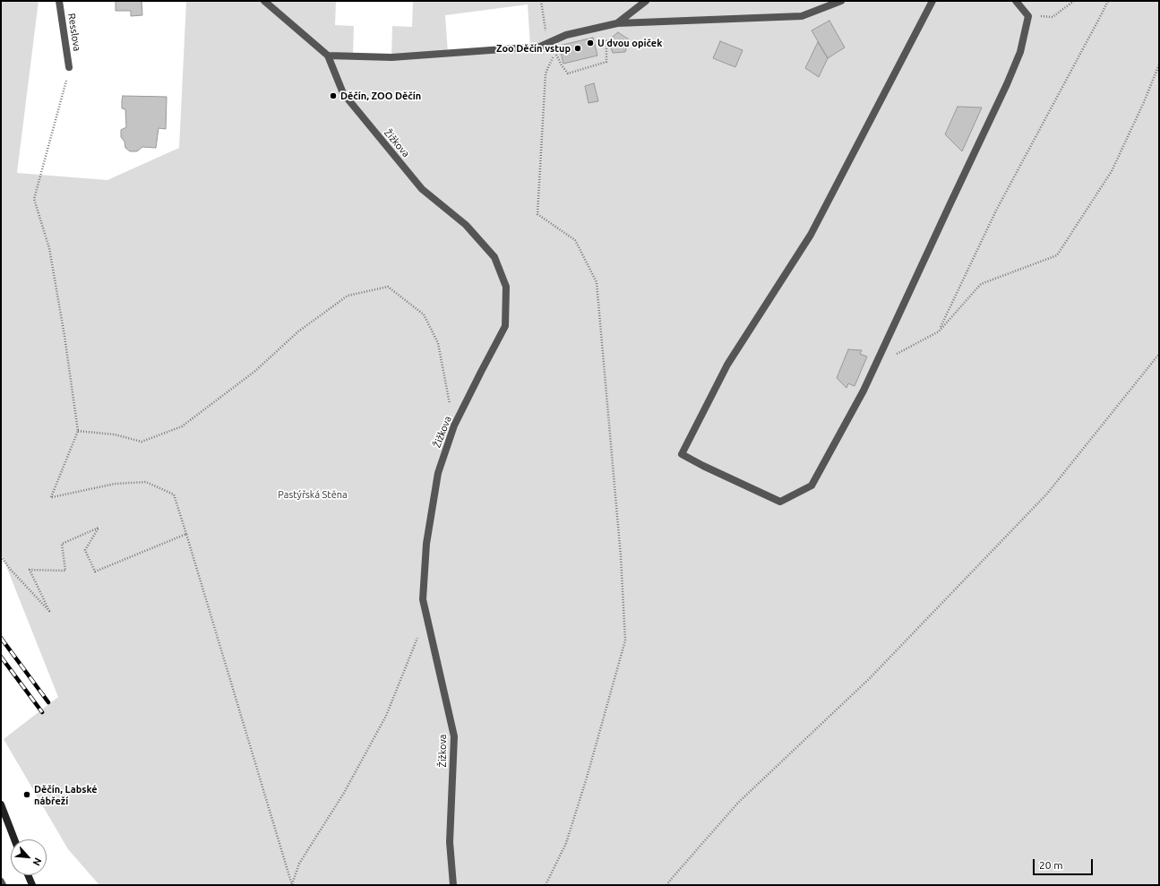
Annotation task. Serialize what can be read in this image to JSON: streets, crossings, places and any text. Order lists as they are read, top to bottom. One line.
{"streets":{"lane":["Resslova","Žižkova"]},"parks":["Pastýřská Stěna"],"places":["U dvou opiček","Zoo Děčín vstup","Děčín, ZOO Děčín","Děčín, Labské nábřeží"],"scale_bar":"20 m","north":"bottom right"}
